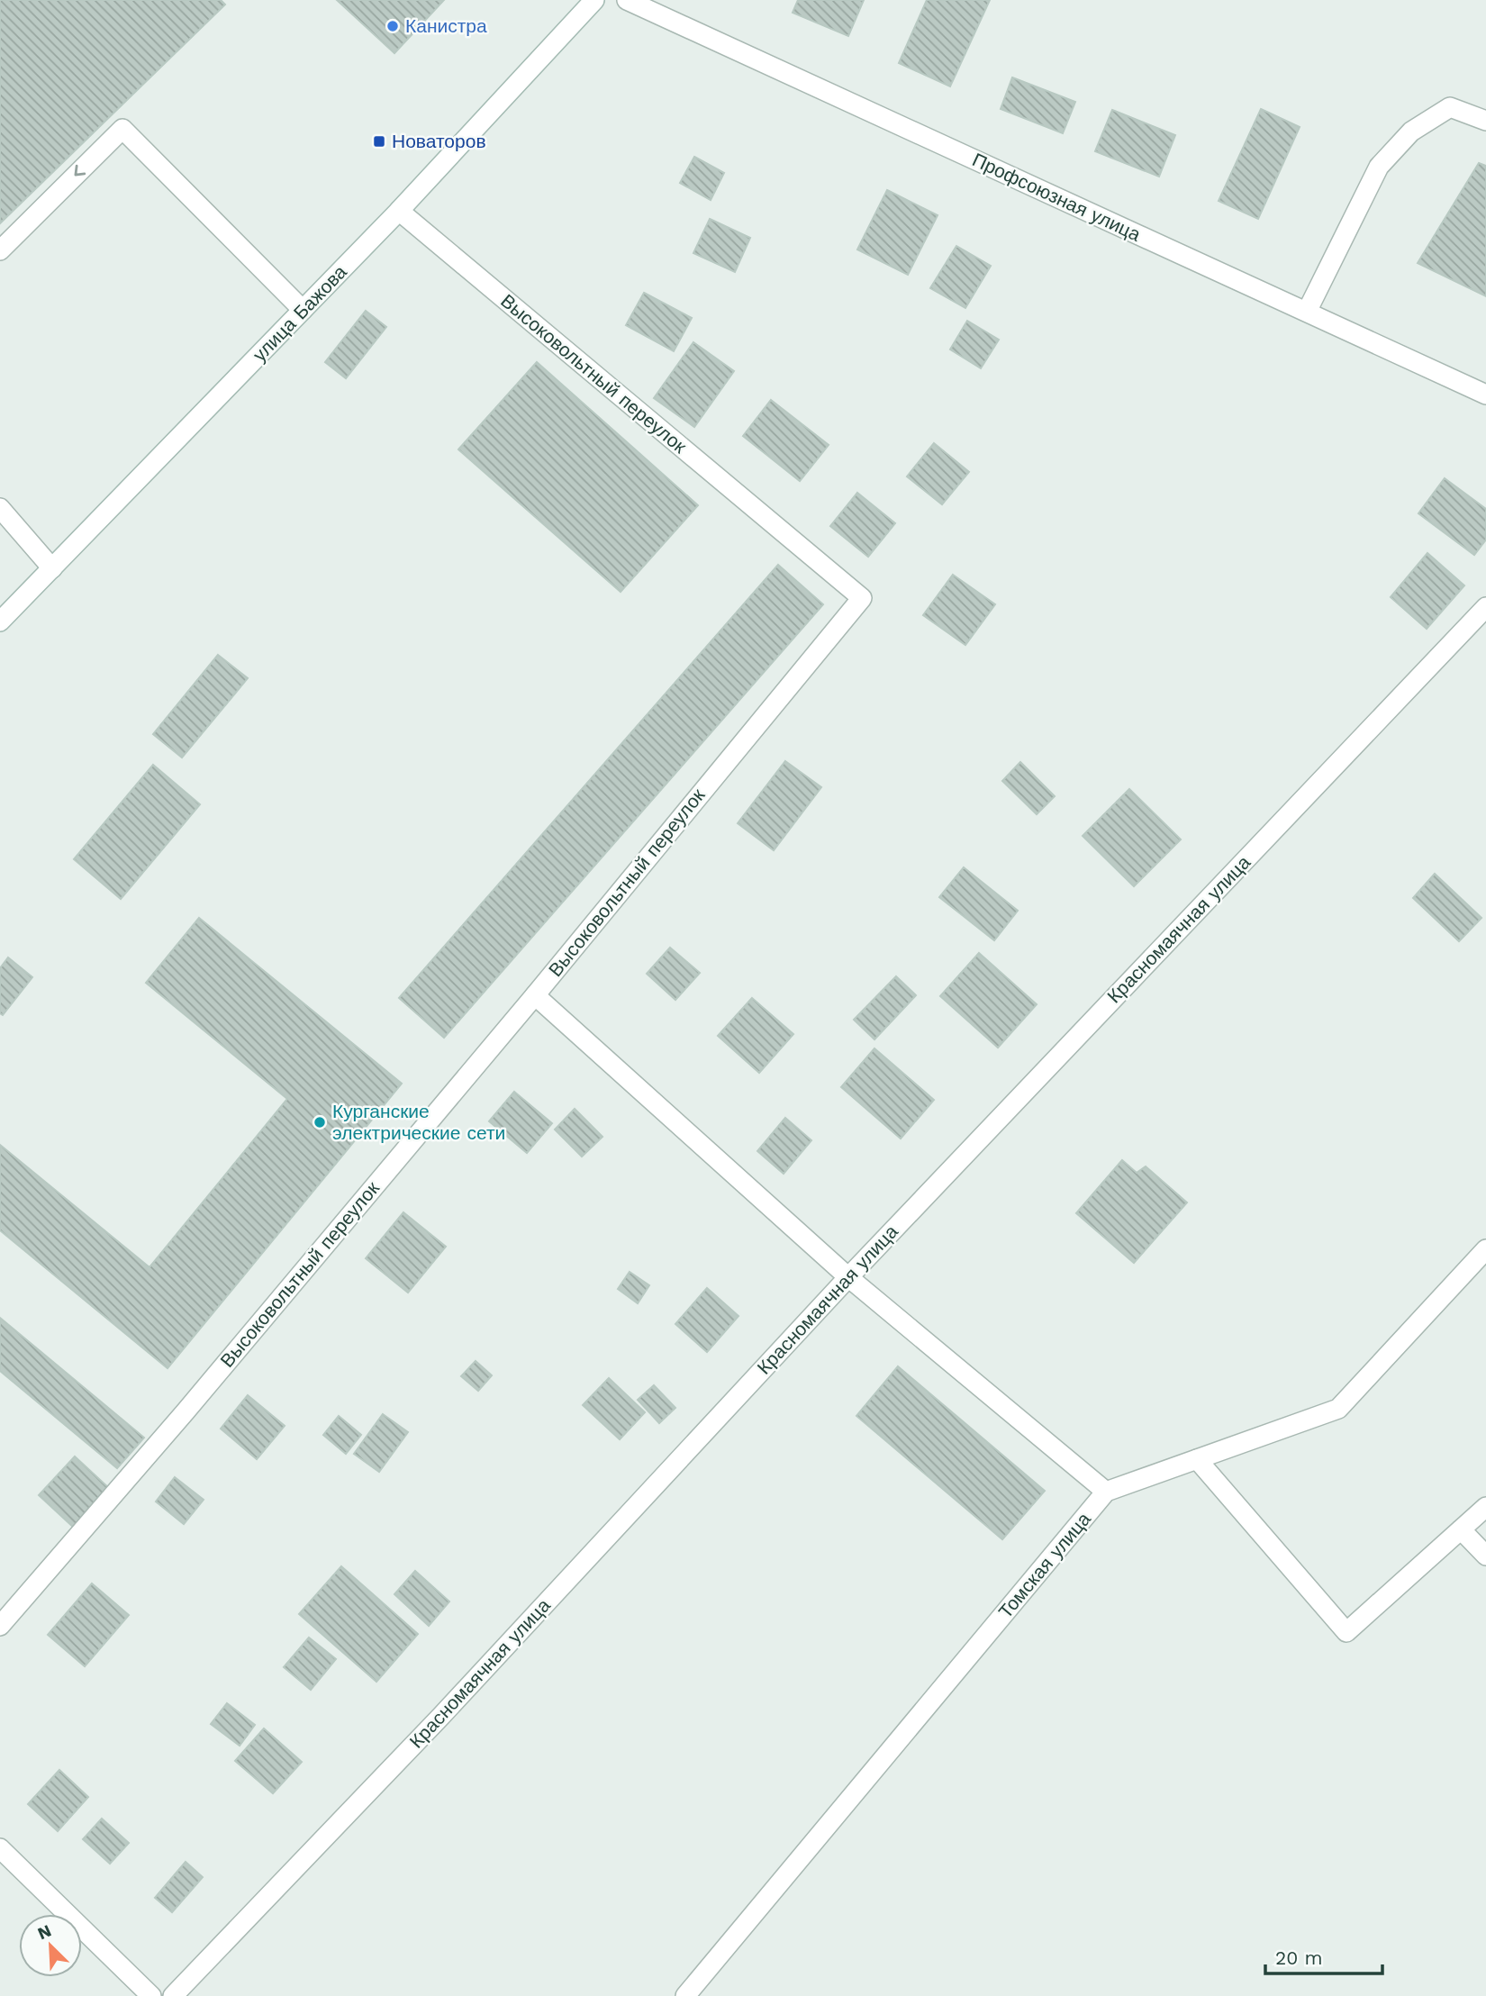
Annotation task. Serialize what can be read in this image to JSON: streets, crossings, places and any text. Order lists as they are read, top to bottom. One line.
{"streets":{"street":["Профсоюзная улица","улица Бажова","Высоковольтный переулок","Красномаячная улица","Томская улица"]},"crossings":[["улица Бажова","Высоковольтный переулок"]],"places":{"other":["Канистра","Курганские электрические сети"],"transit":["Новаторов"]},"scale_bar":"20 m","north":"top left"}
